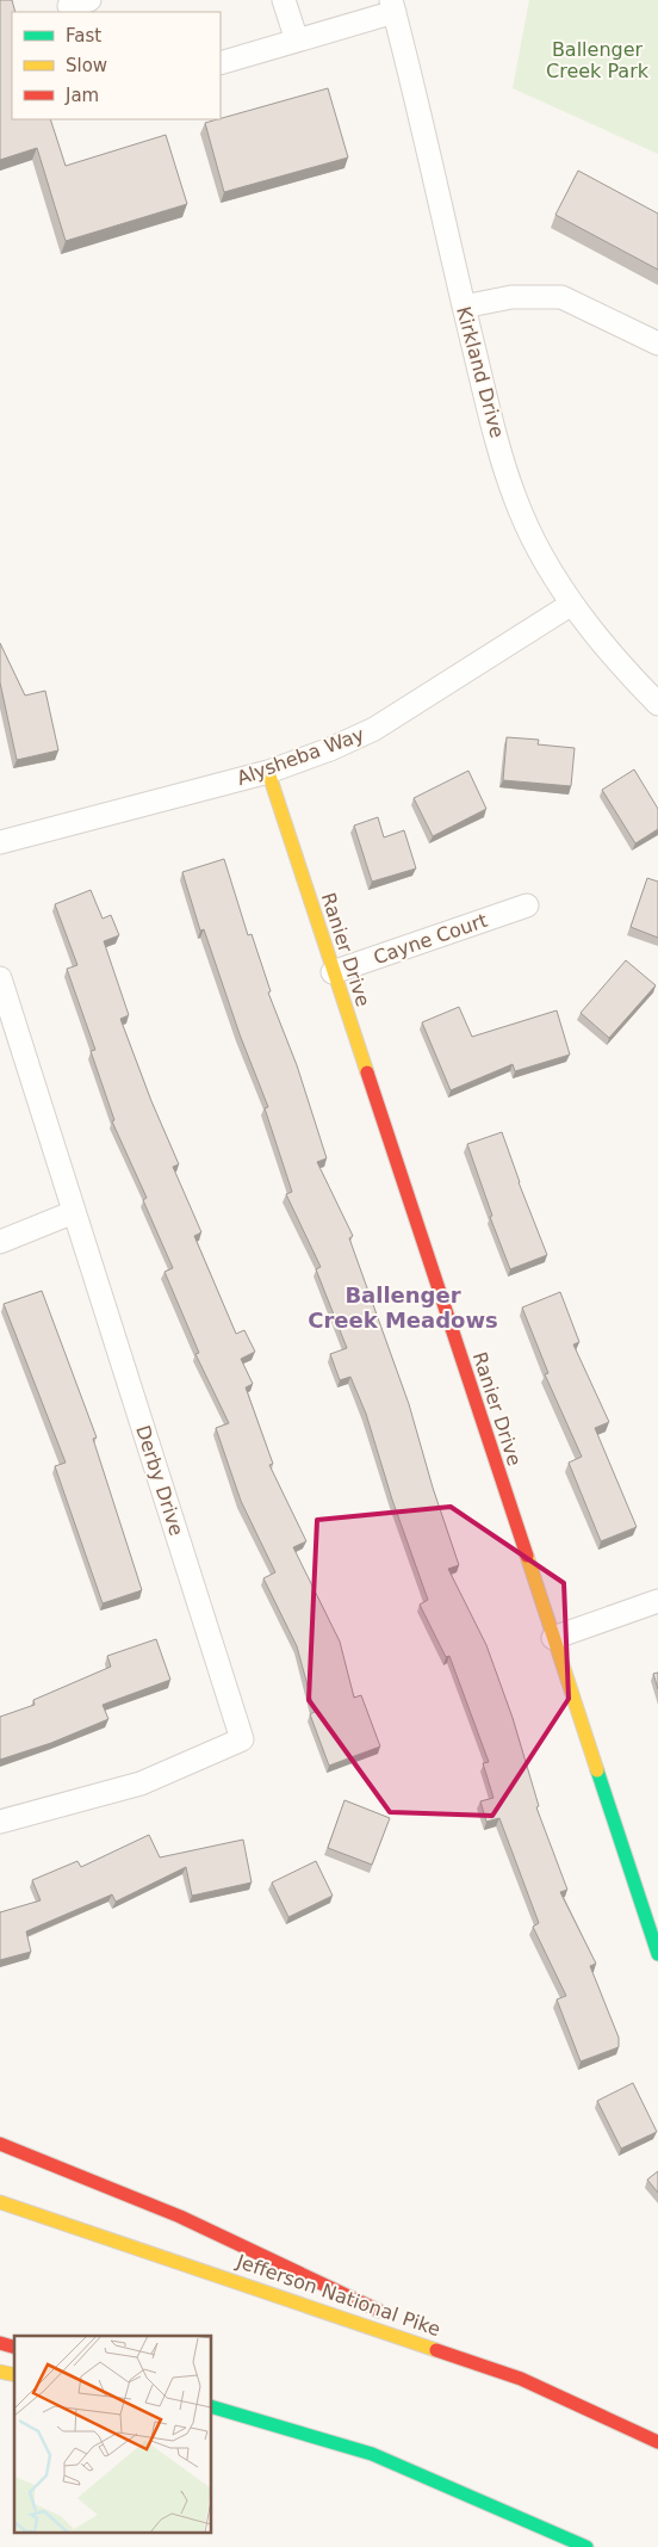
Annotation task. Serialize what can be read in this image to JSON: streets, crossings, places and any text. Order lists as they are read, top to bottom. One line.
{"streets":{"main road":["Ranier Drive","Jefferson National Pike"],"street":["Kirkland Drive","Alysheba Way","Cayne Court","Derby Drive"]},"crossings":[["Kirkland Drive","Alysheba Way"],["Alysheba Way","Ranier Drive"],["Cayne Court","Ranier Drive"]],"districts":["Ballenger Creek Meadows"],"parks":["Ballenger Creek Park"],"legend":["Fast","Slow","Jam"]}
